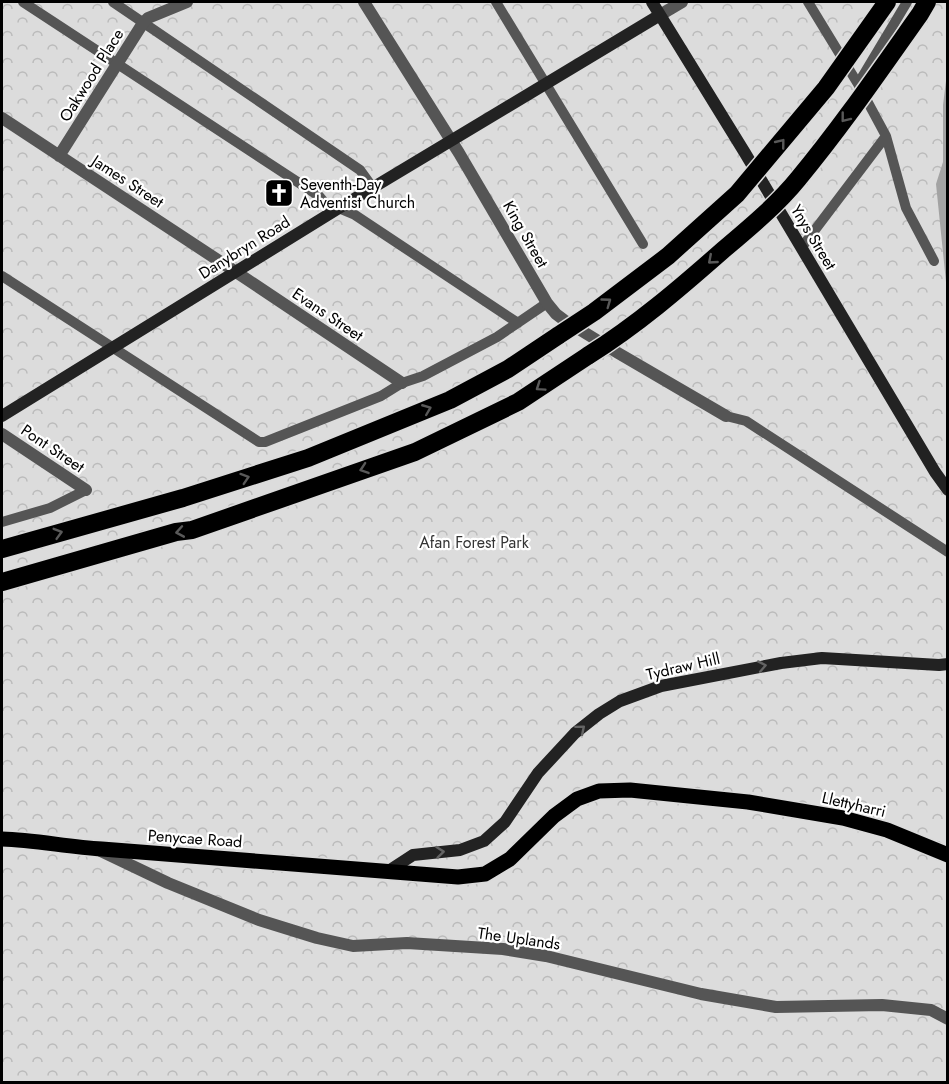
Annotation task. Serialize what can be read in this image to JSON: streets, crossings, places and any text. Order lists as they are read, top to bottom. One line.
{"streets":{"main road":["Llettyharri","Penycae Road"],"street":["Oakwood Place","James Street","King Street","Ynys Street","Danybryn Road","Evans Street","Pont Street","Tydraw Hill","The Uplands"]},"crossings":[["Oakwood Place","James Street"],["James Street","Danybryn Road"],["James Street","Evans Street"],["King Street","Danybryn Road"],["Ynys Street","Danybryn Road"],["Danybryn Road","Evans Street"],["Tydraw Hill","Llettyharri"],["Tydraw Hill","Penycae Road"],["Llettyharri","Penycae Road"],["Penycae Road","The Uplands"]],"one_way":["Tydraw Hill"],"parks":["Afan Forest Park"],"places":{"church":["Seventh-Day Adventist Church"]}}
